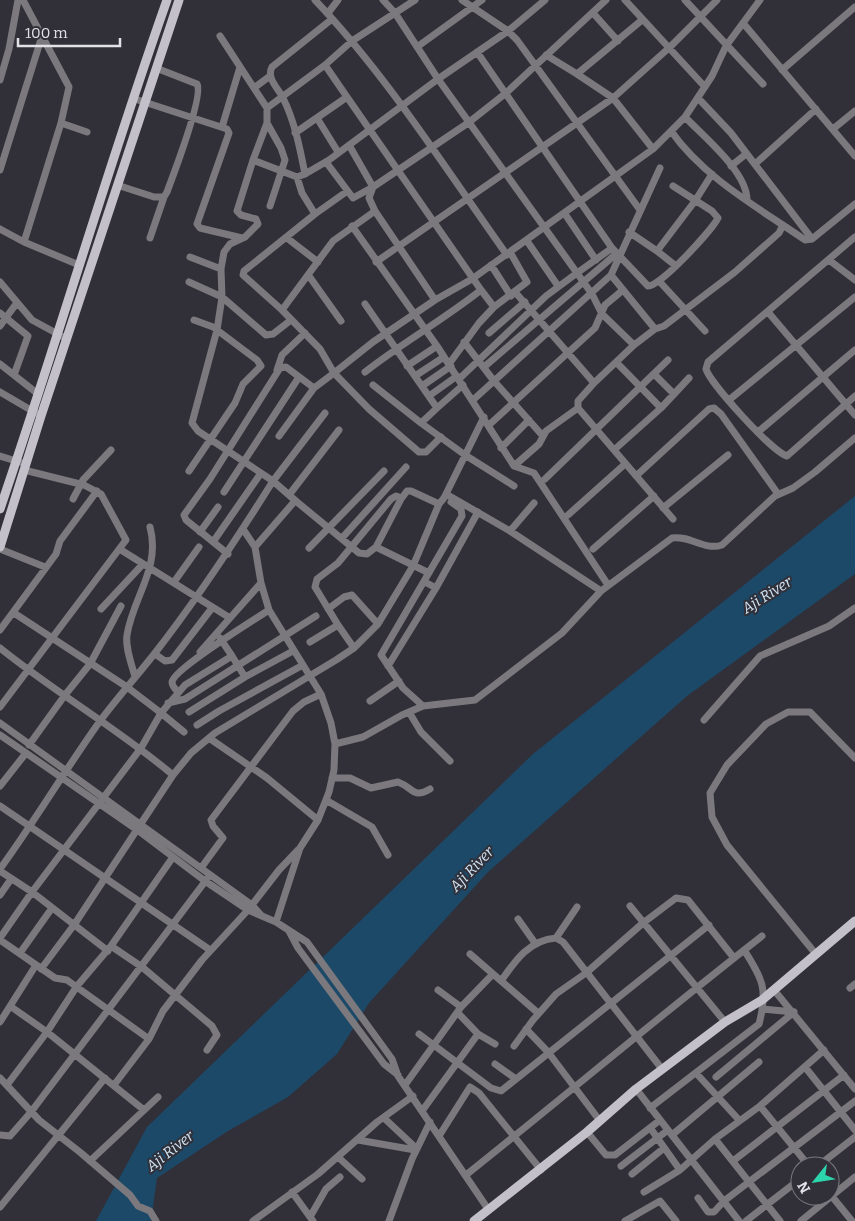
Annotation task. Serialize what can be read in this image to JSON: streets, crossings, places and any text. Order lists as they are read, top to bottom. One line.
{"water":["Aji River"],"scale_bar":"100 m","north":"bottom left"}
